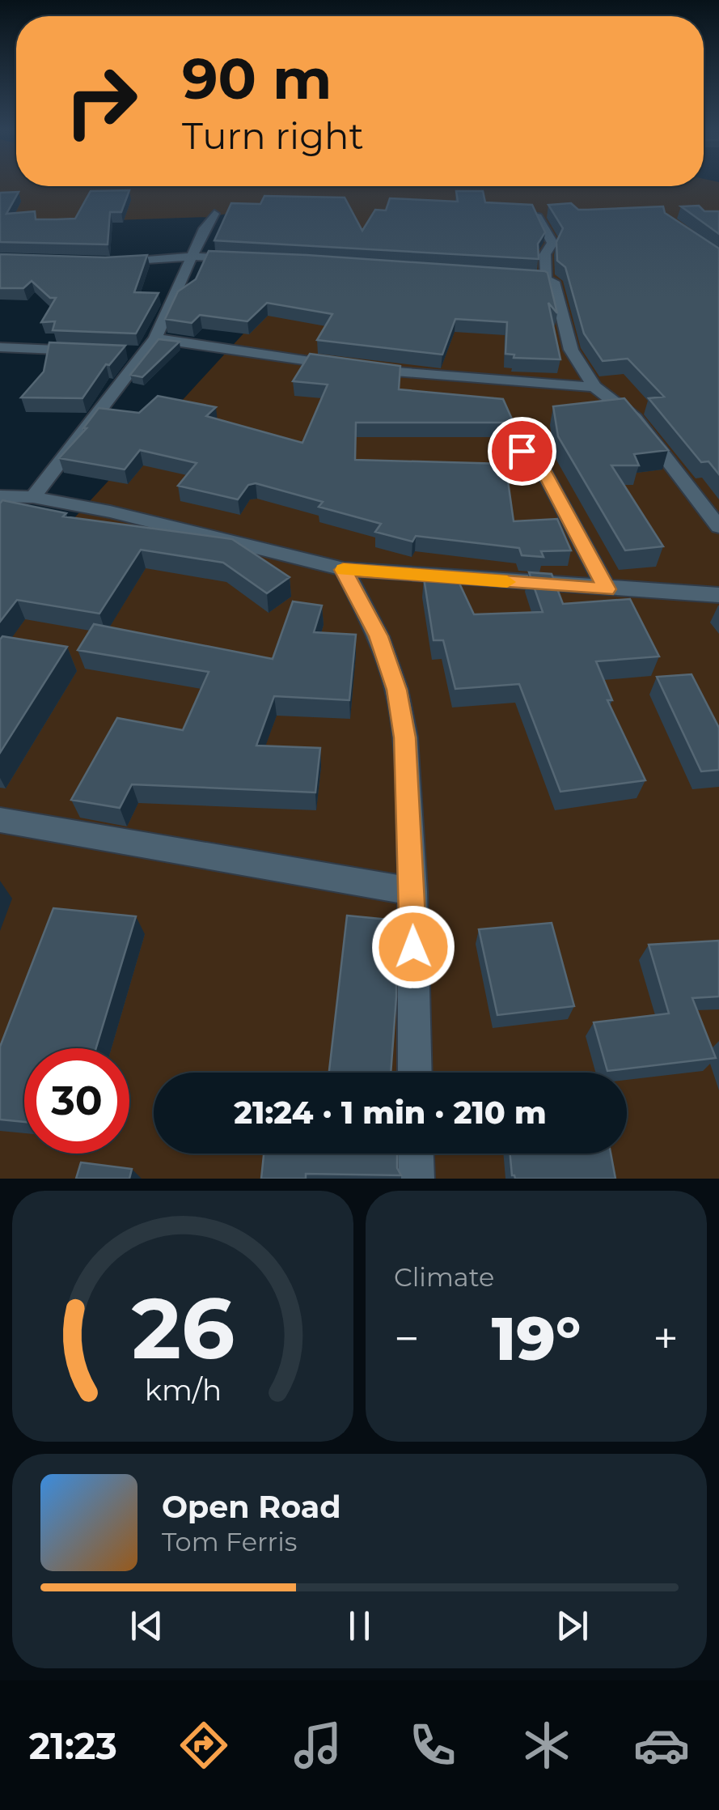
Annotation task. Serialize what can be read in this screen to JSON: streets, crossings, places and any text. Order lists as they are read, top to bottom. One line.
{"page":{"turn":["90 m","Turn right"],"limit":"30","trip":"21:24 · 1 min · 210 m","tile":"Climate","heat":["−","19°","+"],"song":["Open Road","Tom Ferris"],"tabs":"21:23","gauge":["26","km/h"]}}
